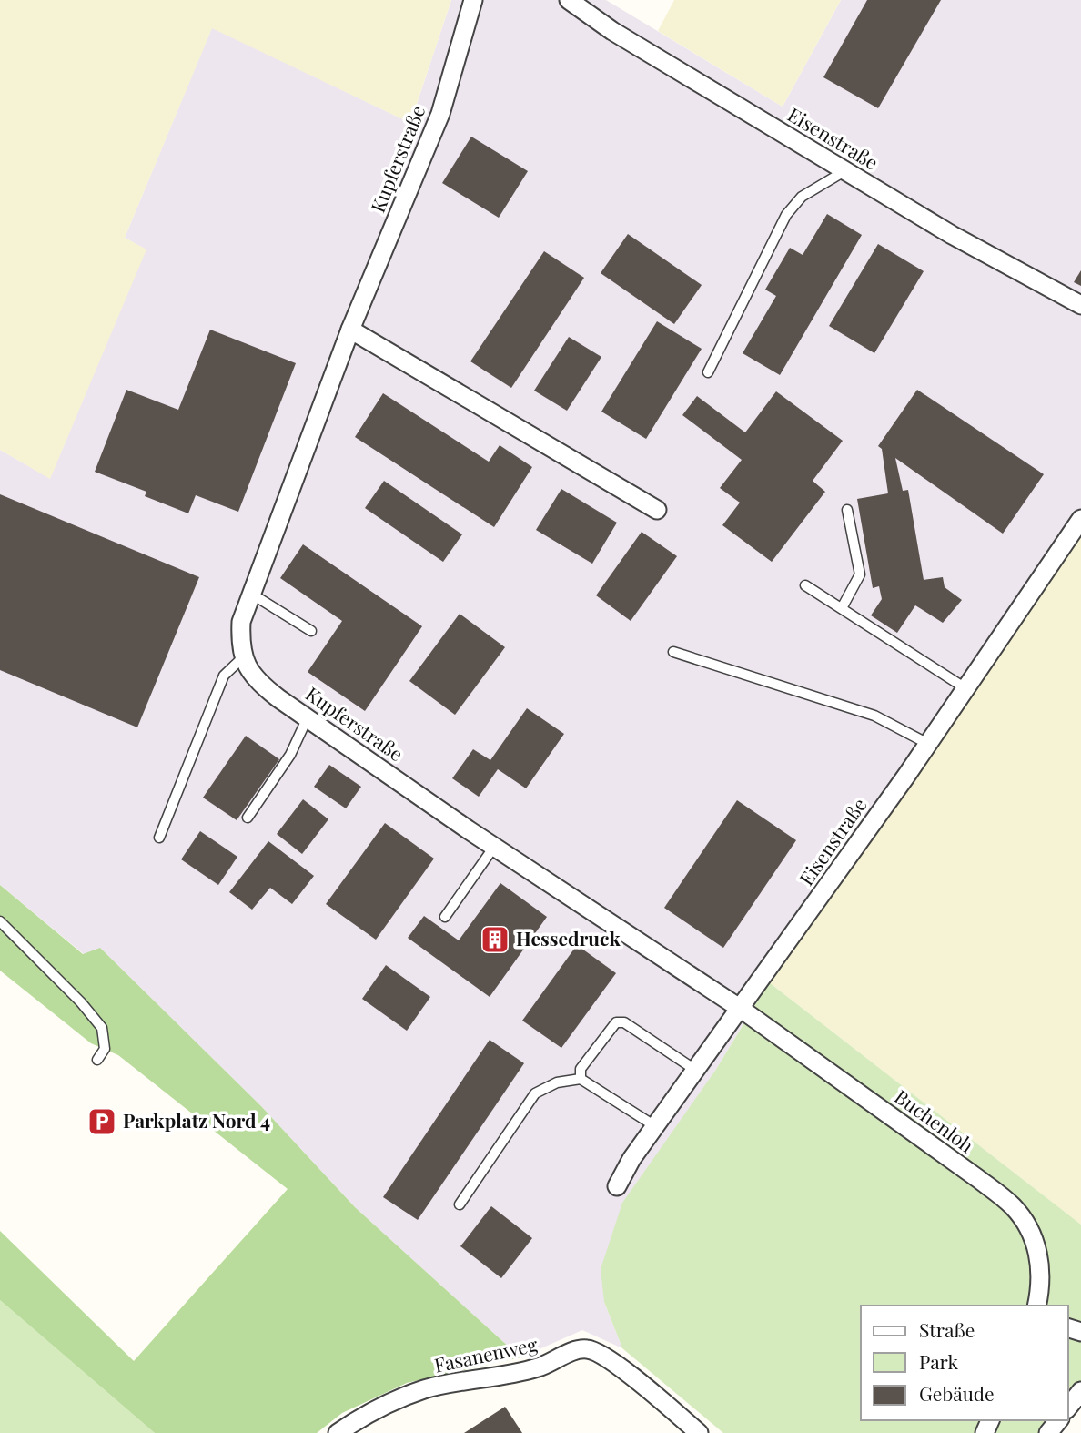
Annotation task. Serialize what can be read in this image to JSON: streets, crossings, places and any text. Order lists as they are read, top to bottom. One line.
{"streets":{"street":["Eisenstraße","Kupferstraße","Buchenloh","Fasanenweg"]},"crossings":[["Eisenstraße","Kupferstraße"],["Eisenstraße","Buchenloh"],["Kupferstraße","Buchenloh"]],"places":{"building":["Hessedruck"],"parking":["Parkplatz Nord 4"]},"legend":["Straße","Park","Gebäude"]}
